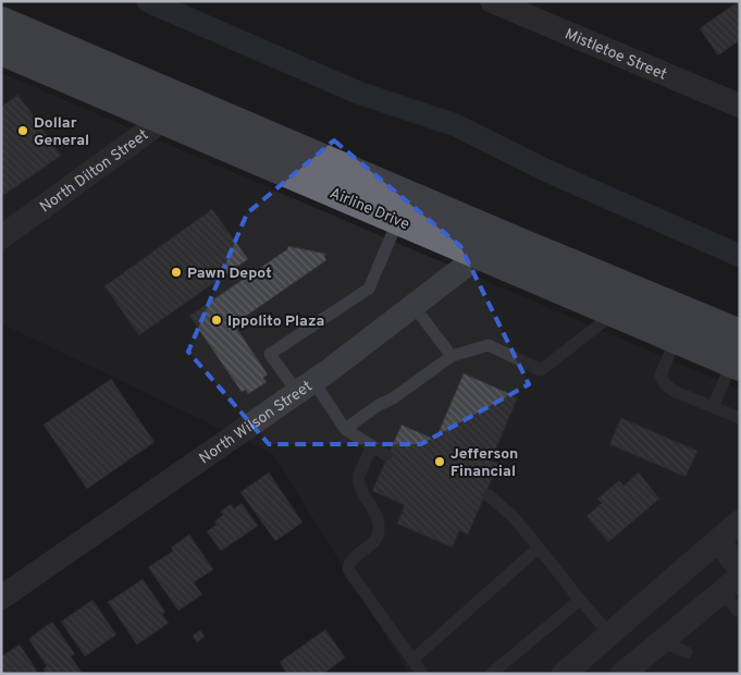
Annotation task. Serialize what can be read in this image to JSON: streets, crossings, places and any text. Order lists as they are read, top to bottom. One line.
{"streets":{"highway":["Airline Drive"],"street":["Mistletoe Street","North Dilton Street","North Wilson Street"]},"crossings":[["North Dilton Street","Airline Drive"],["Airline Drive","North Wilson Street"]],"places":["Dollar General","Pawn Depot","Ippolito Plaza","Jefferson Financial"]}
